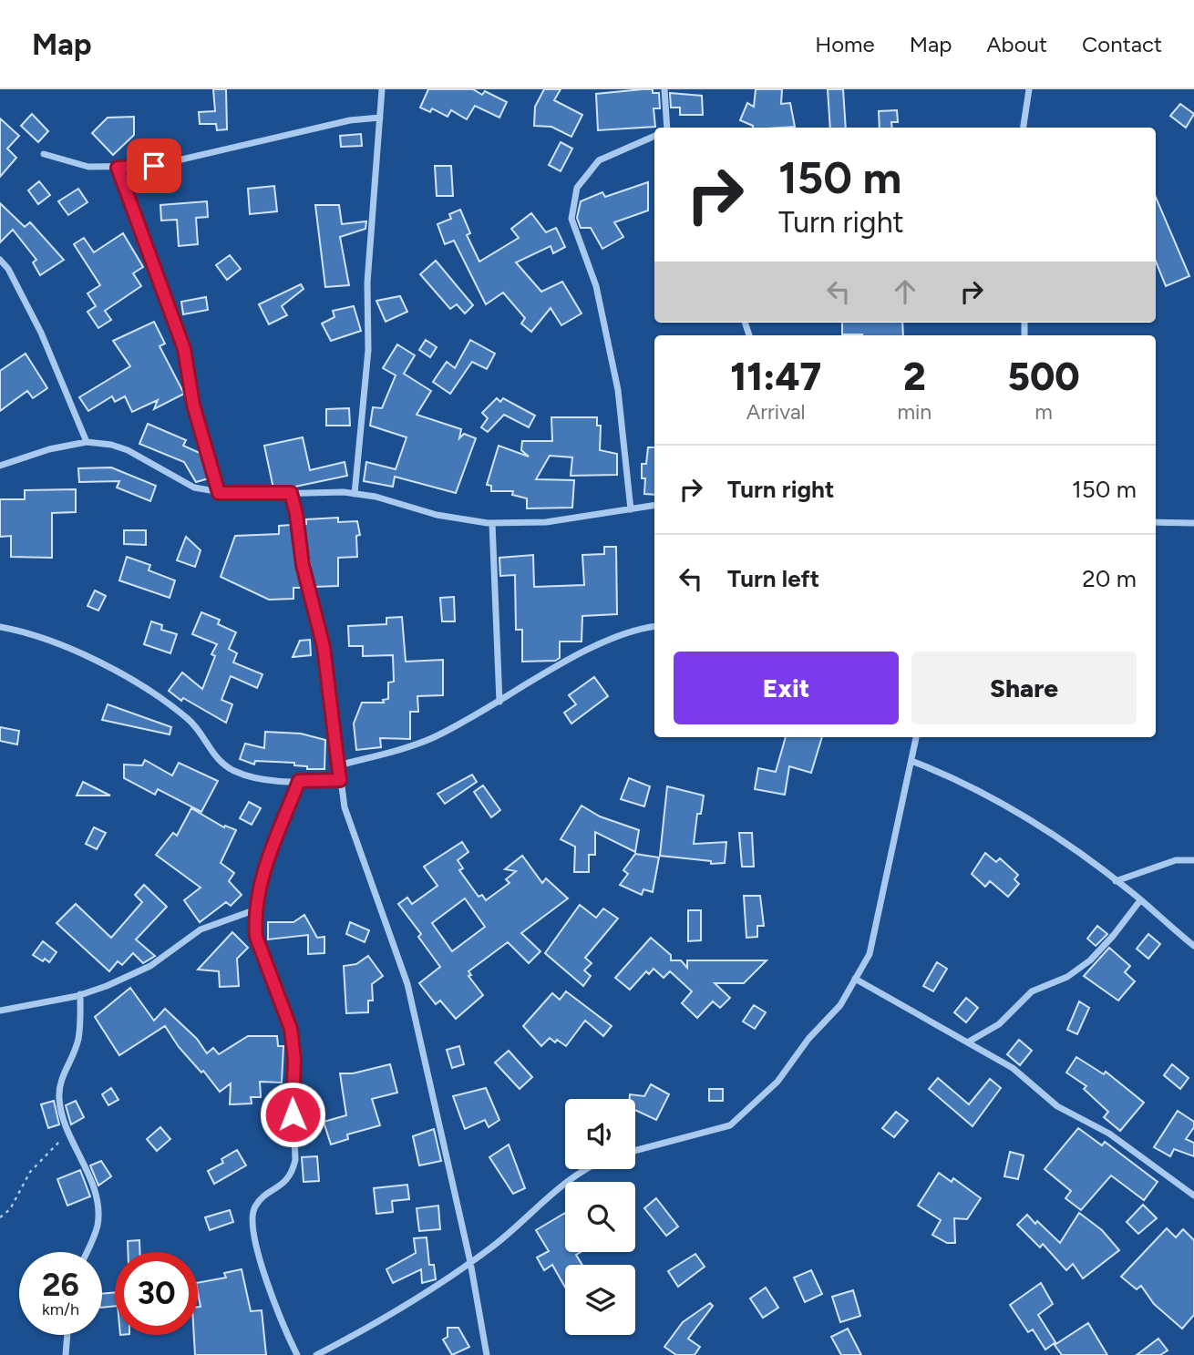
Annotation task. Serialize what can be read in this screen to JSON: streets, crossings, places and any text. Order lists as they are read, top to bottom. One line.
{"page":{"header":"Map","nav":["Home","Map","About","Contact"],"turn":["150 m","Turn right"],"eta":["11:47","Arrival","2","min","500","m"],"list":[{"name":"Turn right","value":"150 m"},{"name":"Turn left","value":"20 m"}],"buttons":["Exit","Share"],"speed":"26 km/h","limit":"30"}}
